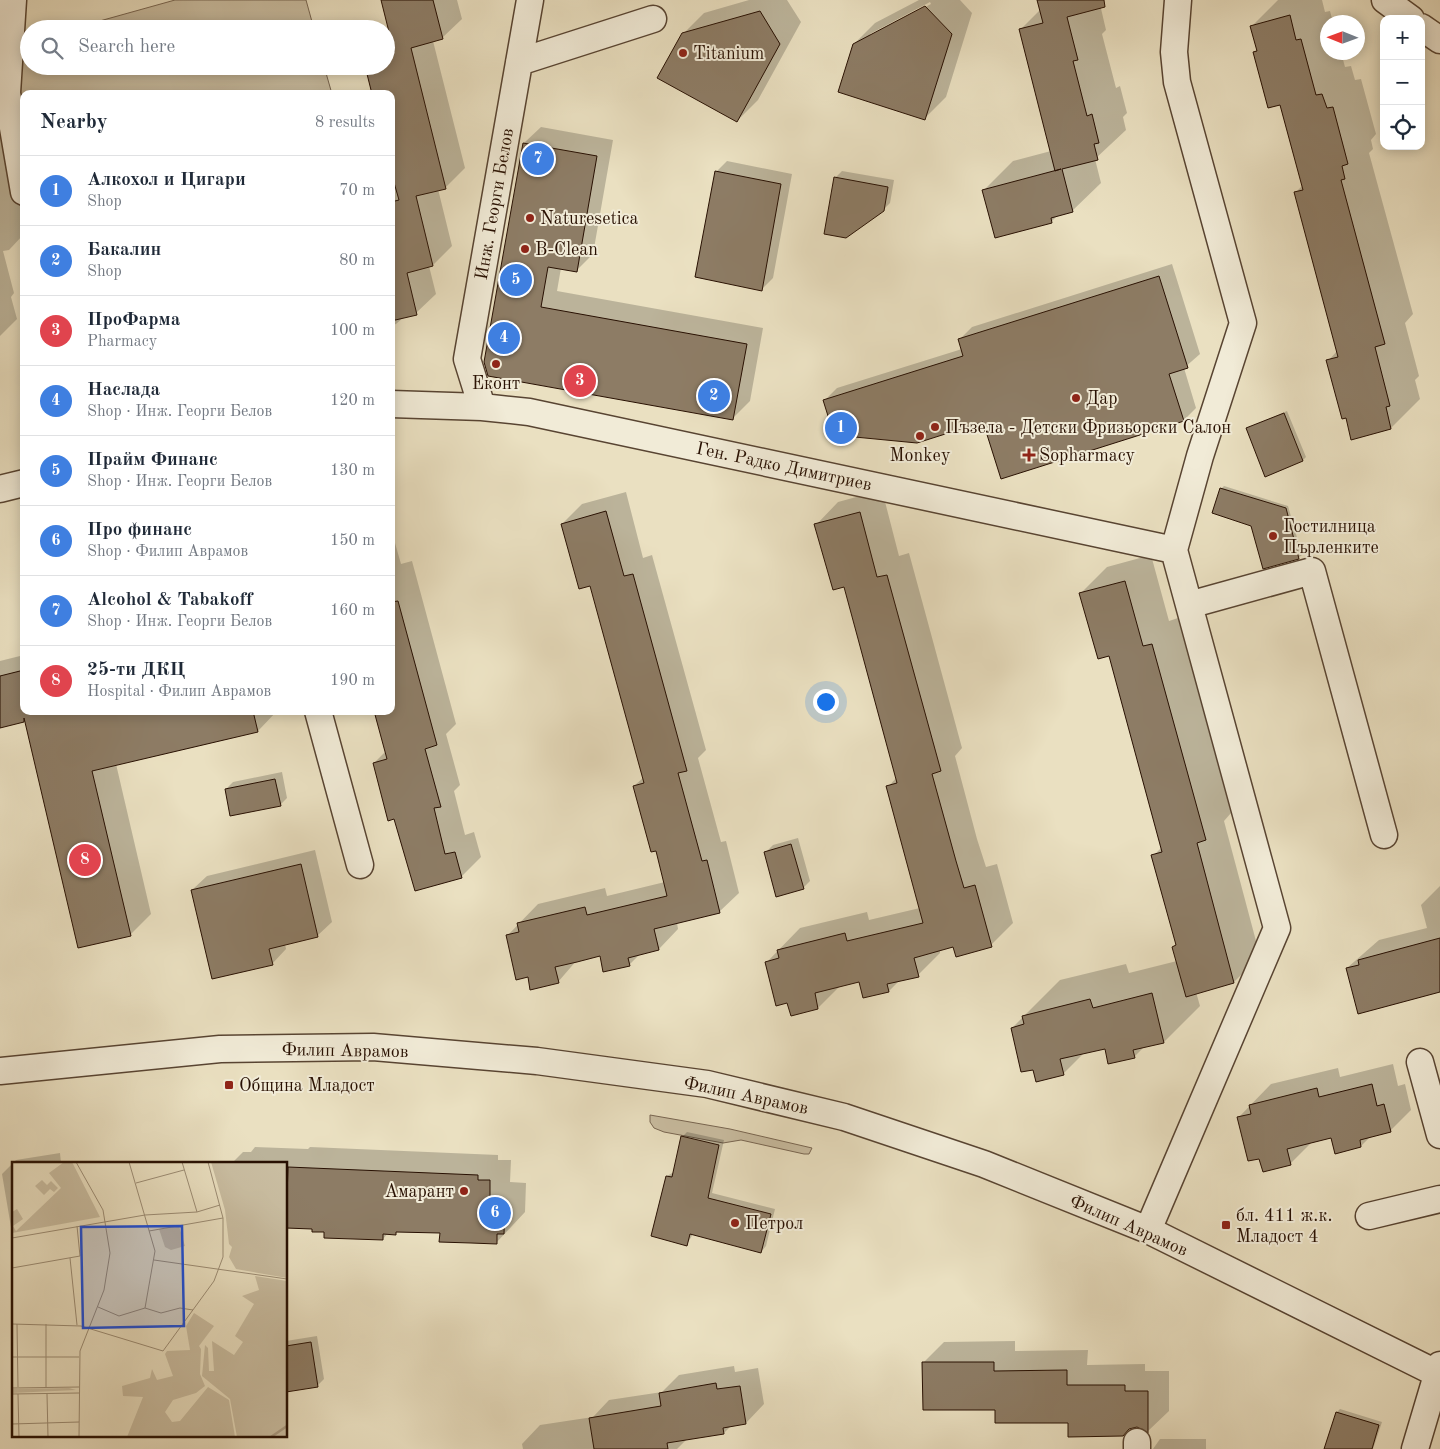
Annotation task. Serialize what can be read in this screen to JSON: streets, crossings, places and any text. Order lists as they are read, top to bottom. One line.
{"streets":{"street":["Инж. Георги Белов","Ген. Радко Димитриев","Филип Аврамов"]},"crossings":[["Инж. Георги Белов","Ген. Радко Димитриев"]],"places":{"other":["Titanium","Naturesetica","B-Clean","Еконт","Дар","Пъзела - Детски Фризьорски Салон","Monkey","Гостилница Пърленките","Амарант","Петрол"],"health":["Sopharmacy"],"transit":["Община Младост","бл. 411 ж.к. Младост 4"]},"north":"left","page":{"map_buttons":["+","−"],"search":"Search here","heading":["Nearby","8 results"],"pins":["7","5","4","3","2","1","8","6"],"list":[{"mark":"1","name":"Алкохол и Цигари","note":"Shop","value":"70 m"},{"mark":"2","name":"Бакалин","note":"Shop","value":"80 m"},{"mark":"3","name":"ПроФарма","note":"Pharmacy","value":"100 m"},{"mark":"4","name":"Наслада","note":"Shop · Инж. Георги Белов","value":"120 m"},{"mark":"5","name":"Прайм Финанс","note":"Shop · Инж. Георги Белов","value":"130 m"},{"mark":"6","name":"Про финанс","note":"Shop · Филип Аврамов","value":"150 m"},{"mark":"7","name":"Alcohol & Tabakoff","note":"Shop · Инж. Георги Белов","value":"160 m"},{"mark":"8","name":"25-ти ДКЦ","note":"Hospital · Филип Аврамов","value":"190 m"}]}}
